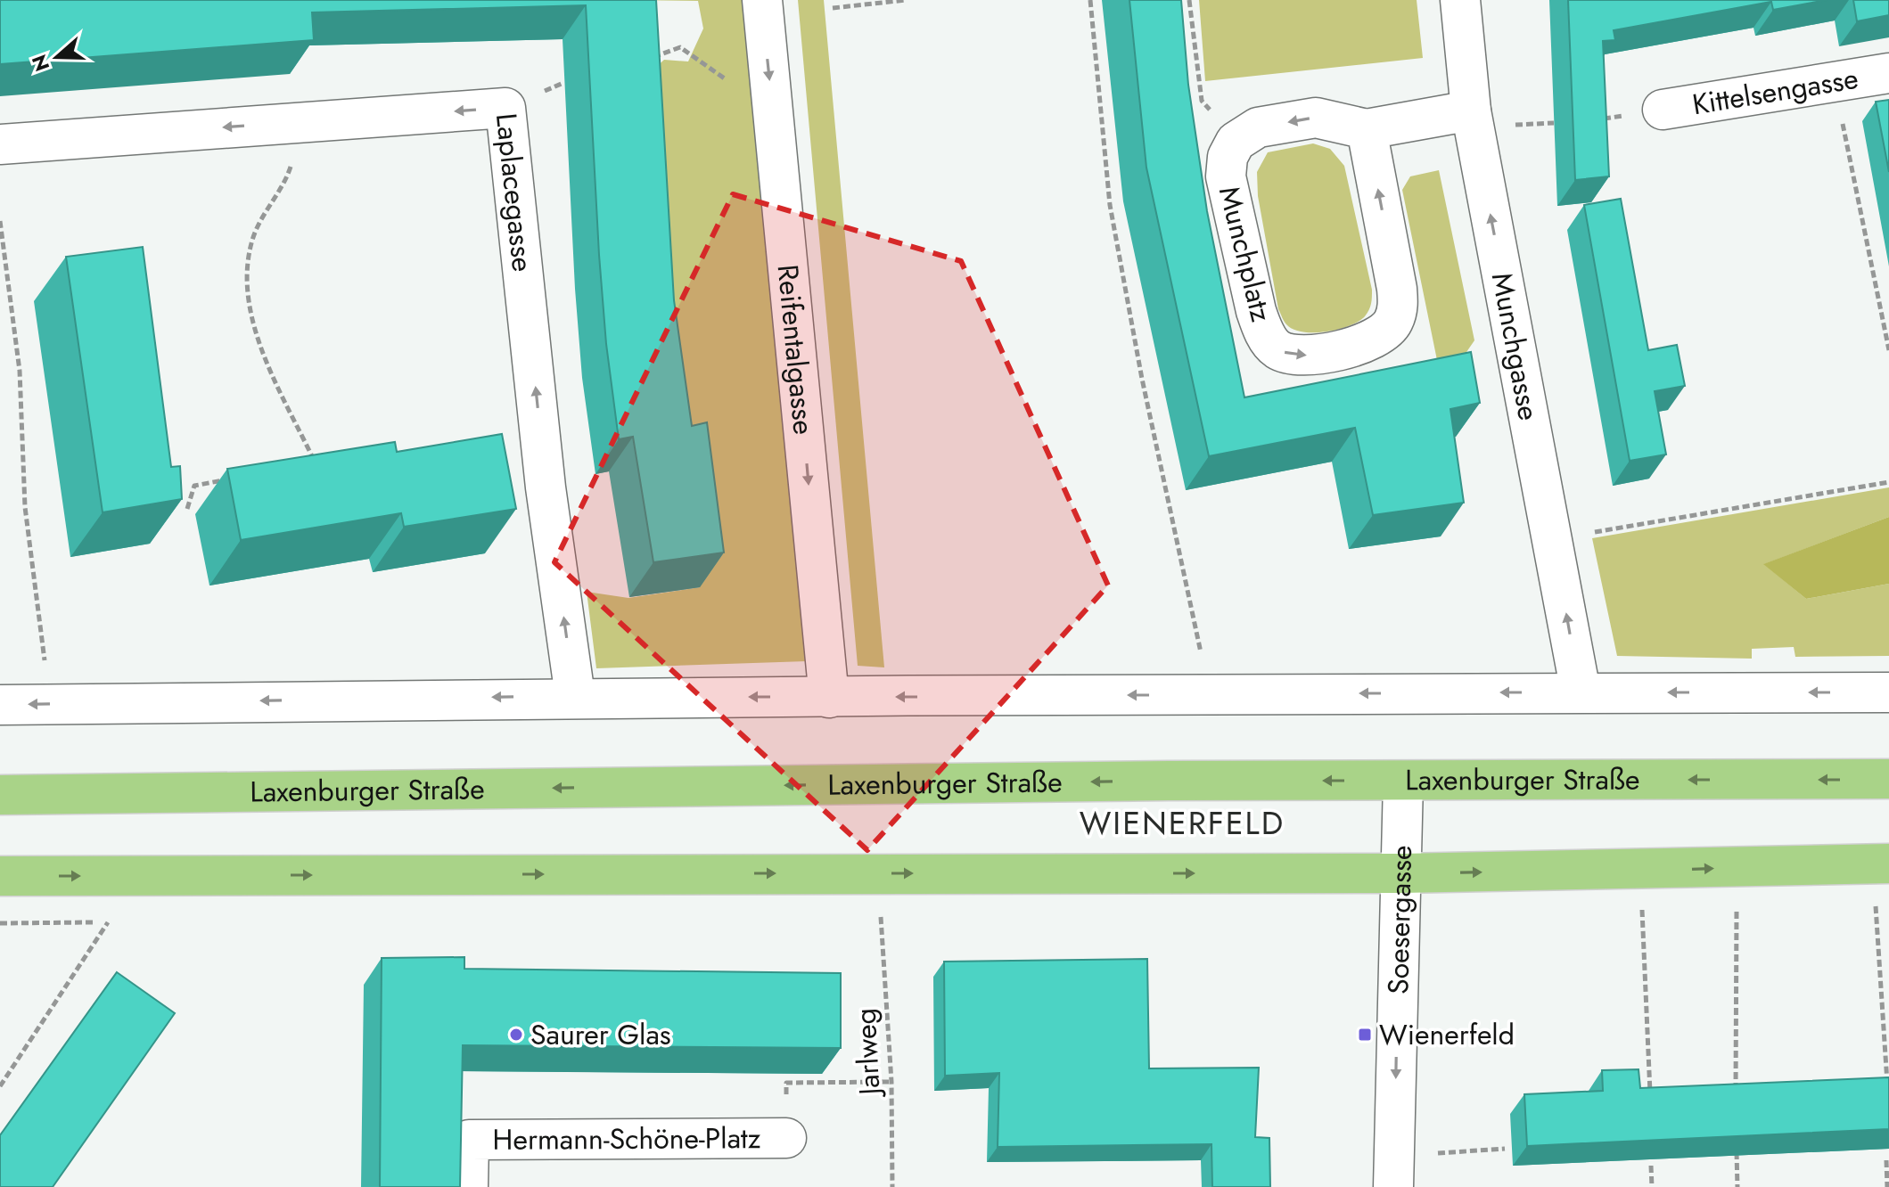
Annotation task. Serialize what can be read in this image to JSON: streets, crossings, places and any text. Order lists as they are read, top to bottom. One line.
{"streets":{"main road":["Laxenburger Straße"],"street":["Kittelsengasse","Laplacegasse","Munchplatz","Munchgasse","Reifentalgasse","Soesergasse","Hermann-Schöne-Platz"],"path":["Jarlweg"]},"crossings":[["Munchplatz","Munchgasse"],["Laxenburger Straße","Soesergasse"]],"one_way":["Munchgasse","Reifentalgasse","Soesergasse"],"districts":["WIENERFELD"],"places":{"other":["Saurer Glas"],"transit":["Wienerfeld"]},"north":"left"}
